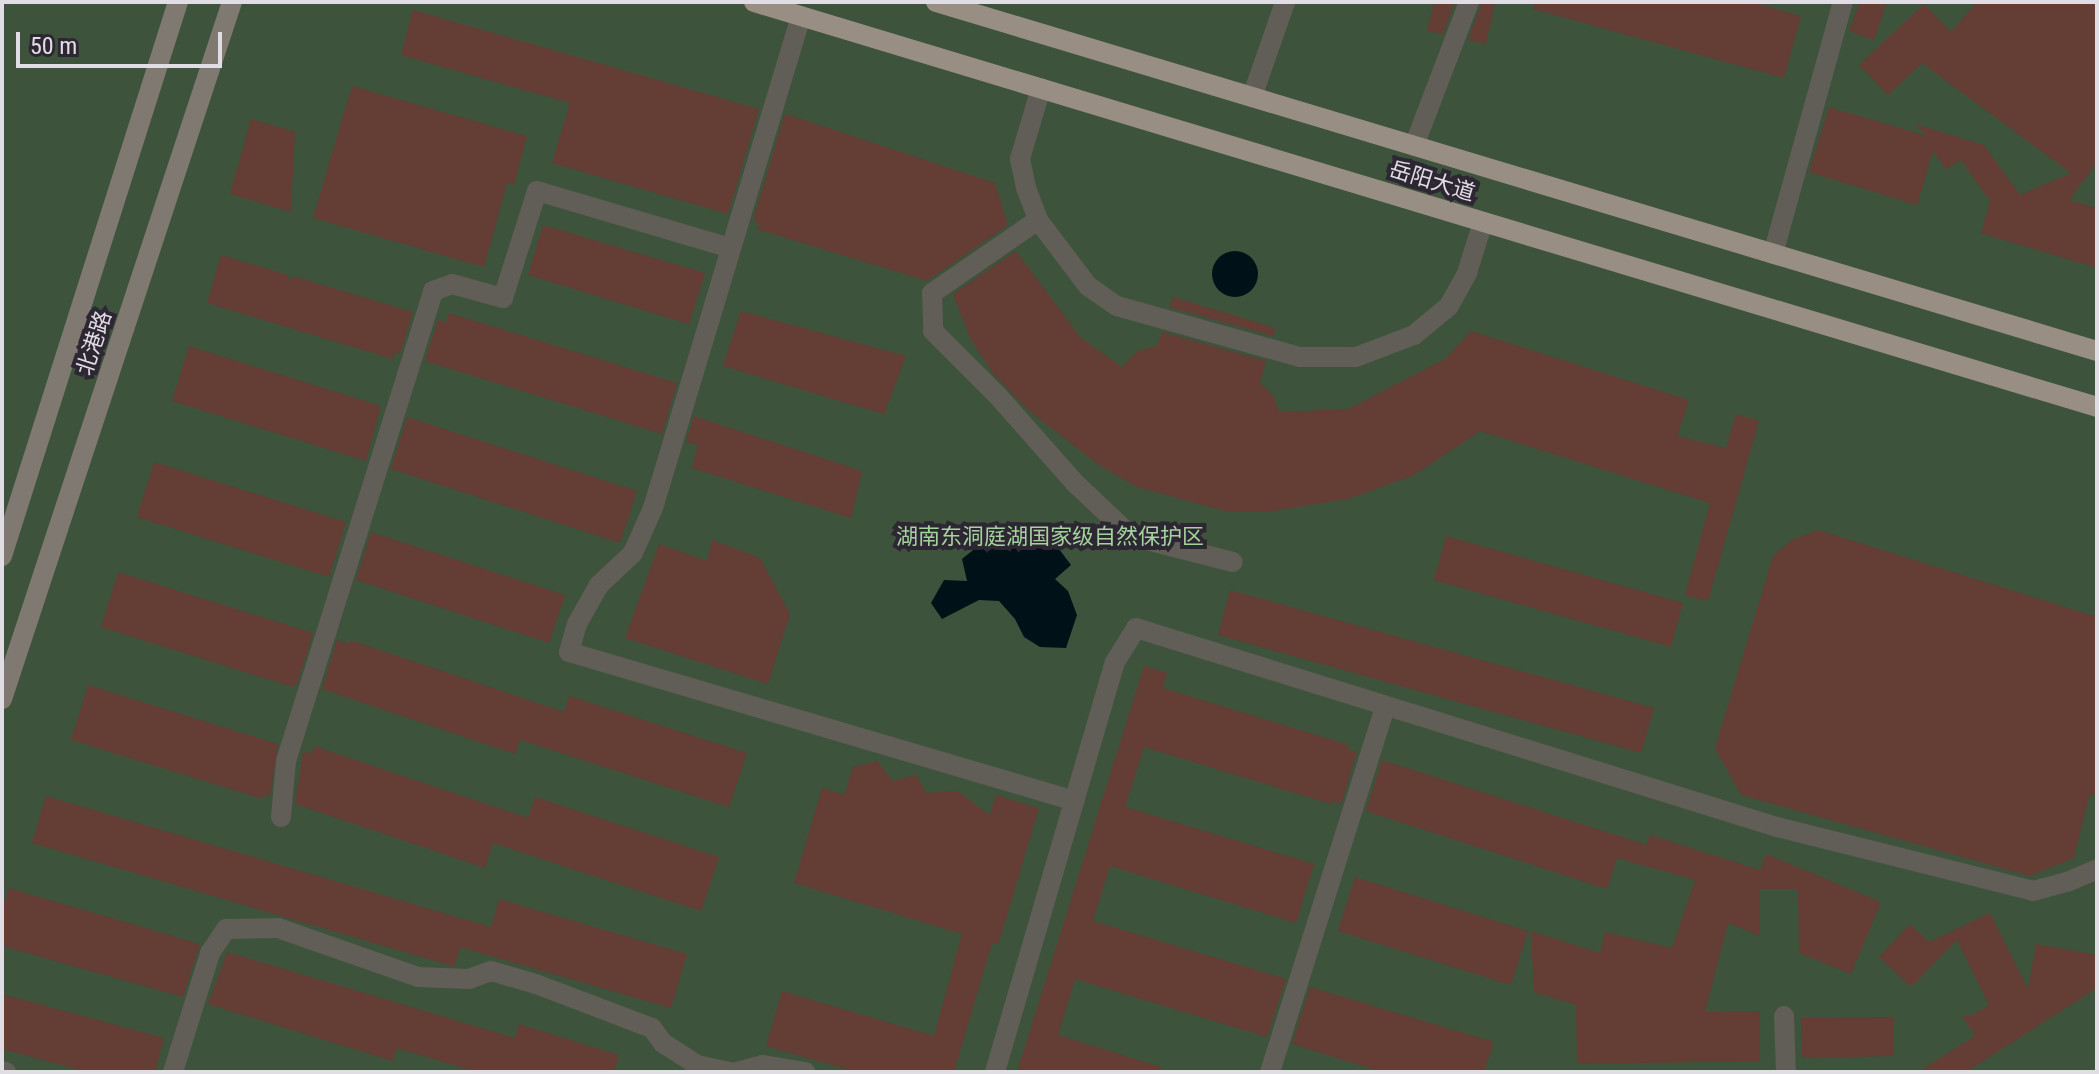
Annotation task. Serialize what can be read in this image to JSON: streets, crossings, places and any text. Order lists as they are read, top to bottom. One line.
{"streets":{"main road":["岳阳大道","北港路"]},"parks":["湖南东洞庭湖国家级自然保护区"],"scale_bar":"50 m"}
